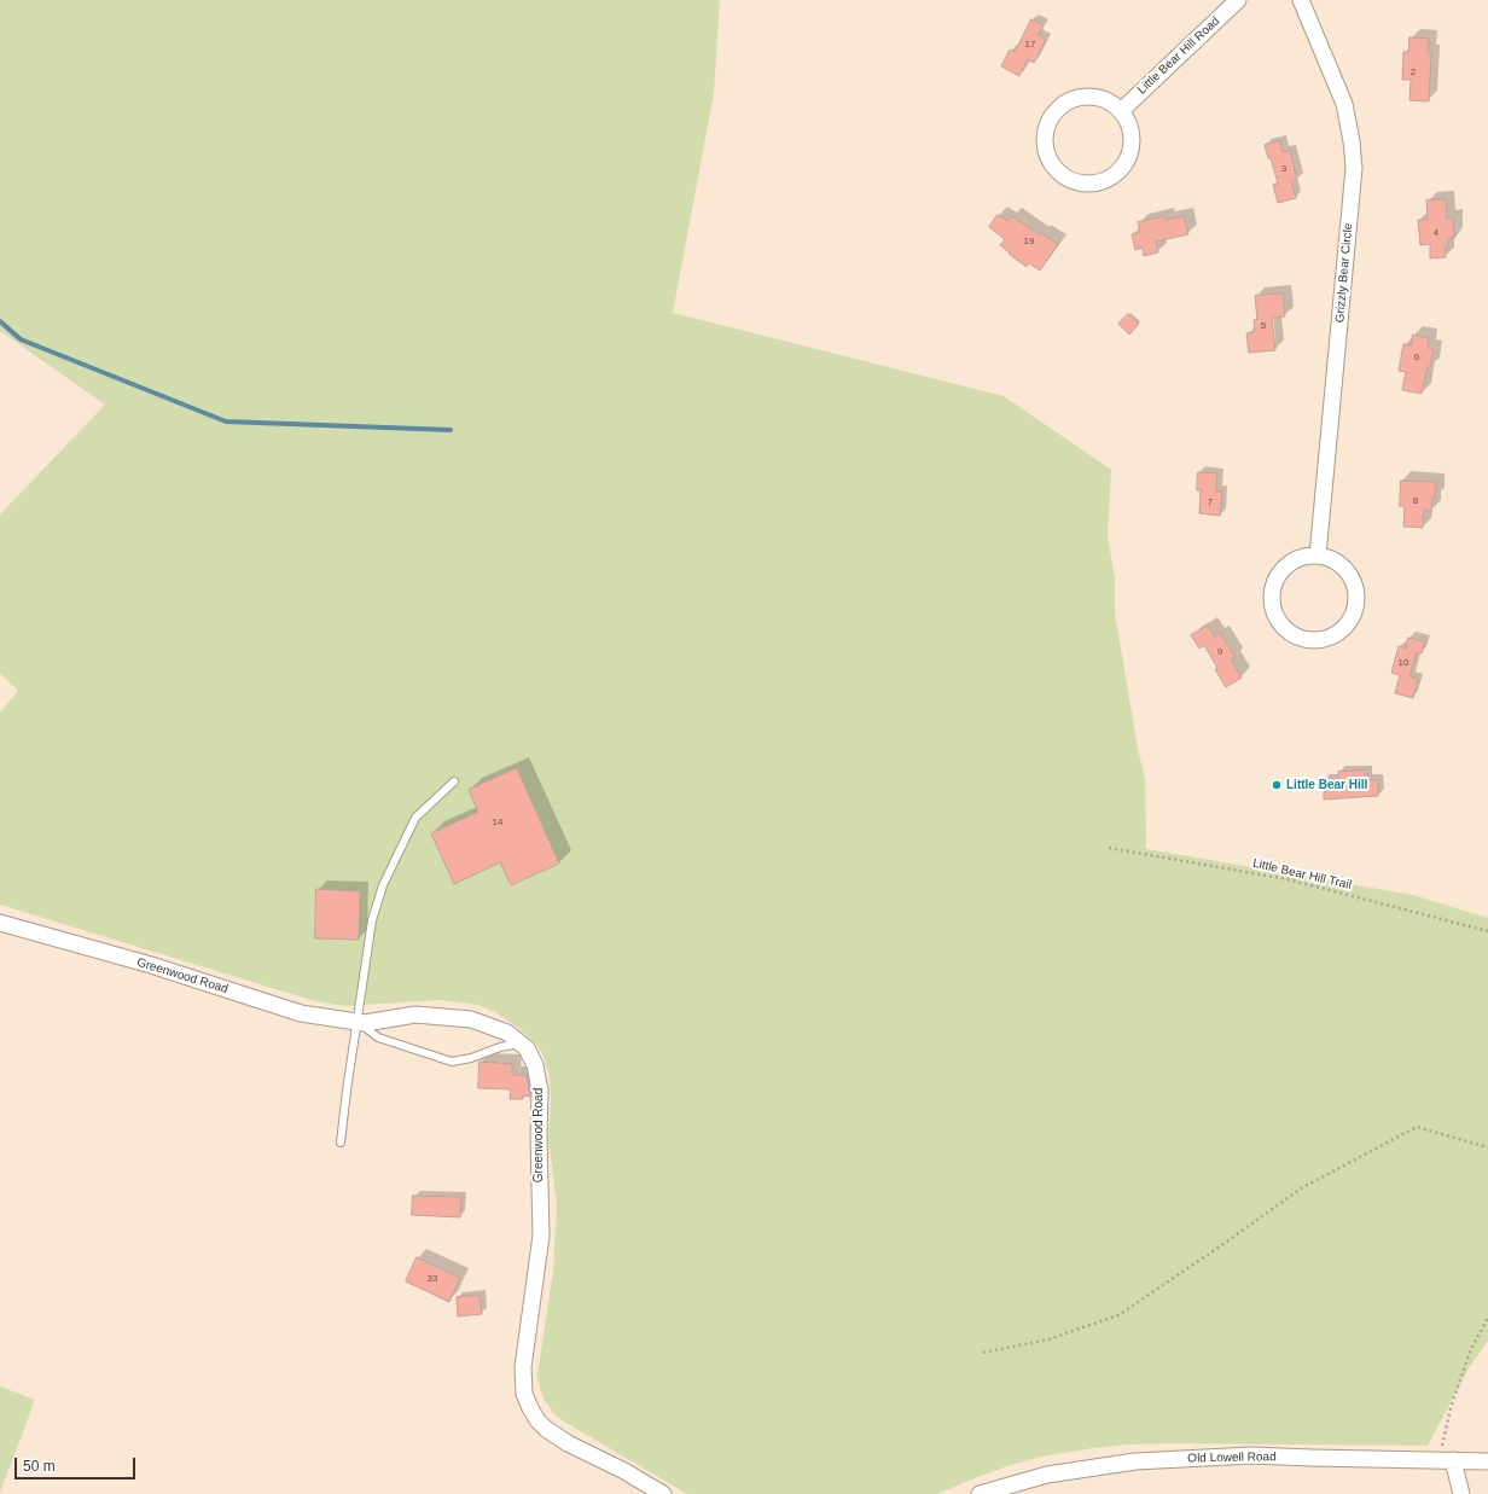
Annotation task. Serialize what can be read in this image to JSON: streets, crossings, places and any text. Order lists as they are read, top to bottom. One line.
{"streets":{"street":["Little Bear Hill Road","Grizzly Bear Circle","Greenwood Road","Old Lowell Road"],"path":["Little Bear Hill Trail"]},"places":["Little Bear Hill"],"house_numbers":["17","2","3","4","19","5","6","8","7","9","10","14","33"],"scale_bar":"50 m"}
